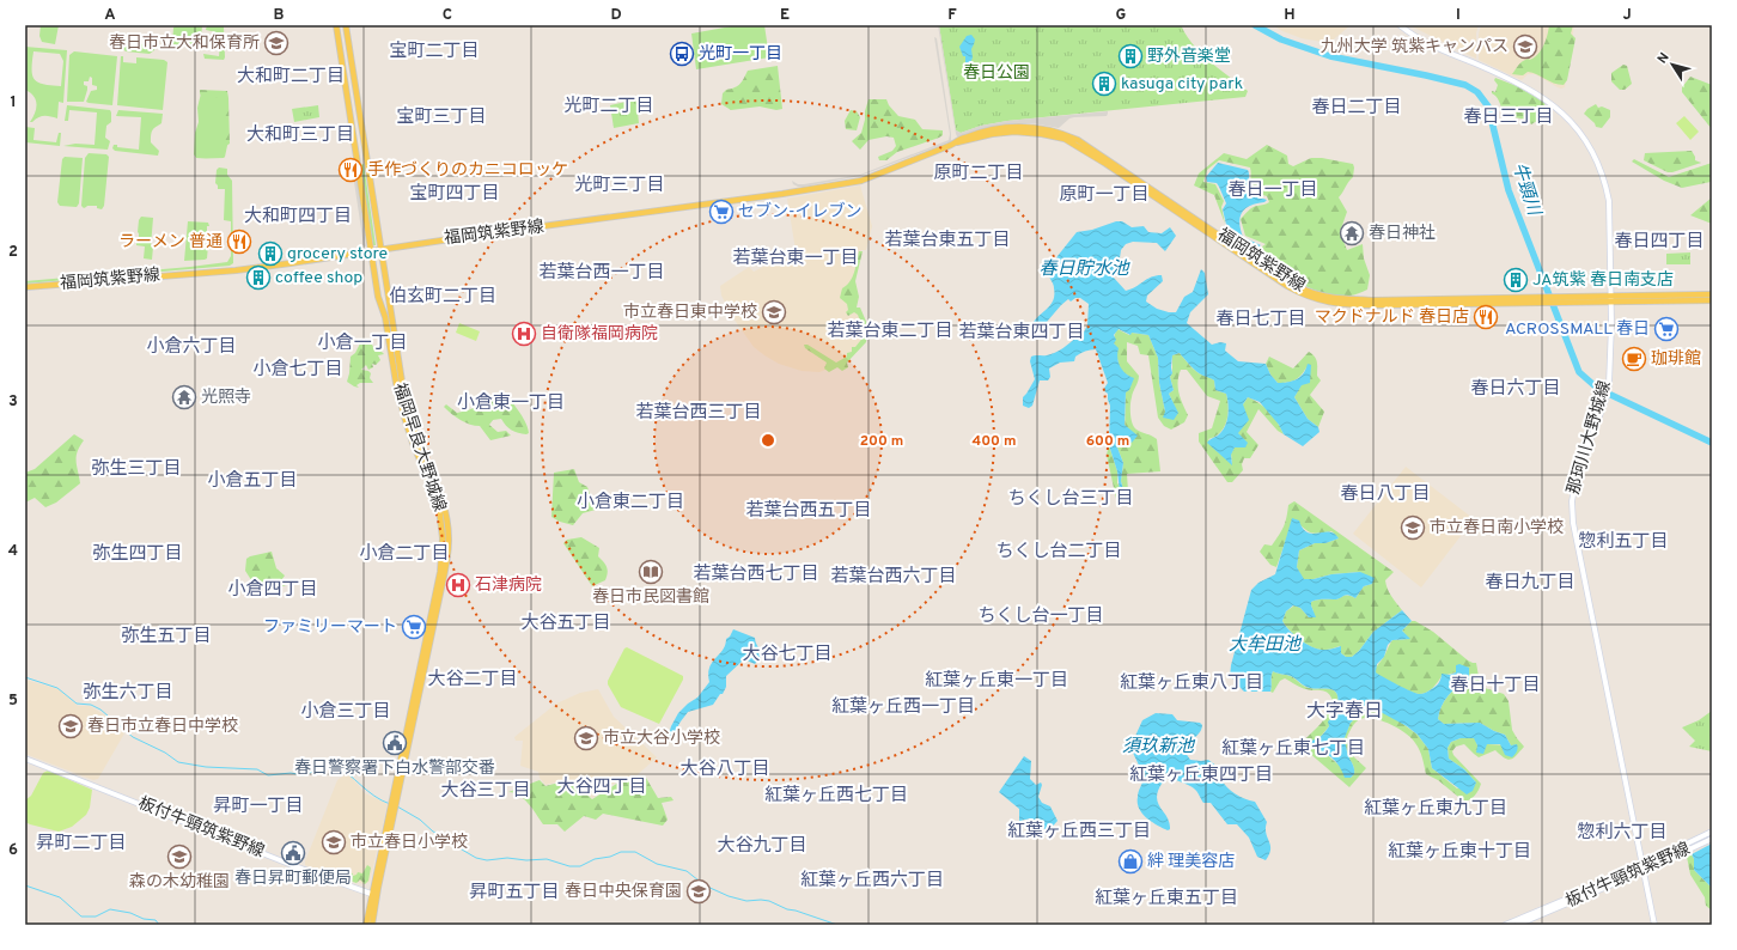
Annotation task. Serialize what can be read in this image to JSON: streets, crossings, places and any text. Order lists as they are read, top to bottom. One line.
{"streets":{"main road":["福岡筑紫野線","那珂川大野城線","福岡早良大野城線","板付牛頸筑紫野線"]},"crossings":[["福岡筑紫野線","那珂川大野城線"],["福岡筑紫野線","福岡早良大野城線"],["那珂川大野城線","板付牛頸筑紫野線"],["福岡早良大野城線","板付牛頸筑紫野線"]],"districts":["宝町二丁目","大和町二丁目","光町二丁目","春日二丁目","宝町三丁目","春日三丁目","大和町三丁目","原町二丁目","光町三丁目","春日一丁目","宝町四丁目","原町一丁目","大和町四丁目","若葉台東五丁目","春日四丁目","若葉台東一丁目","若葉台西一丁目","伯玄町二丁目","春日七丁目","若葉台東二丁目","若葉台東四丁目","小倉一丁目","小倉六丁目","小倉七丁目","春日六丁目","小倉東一丁目","若葉台西三丁目","弥生三丁目","小倉五丁目","春日八丁目","ちくし台三丁目","小倉東二丁目","若葉台西五丁目","惣利五丁目","ちくし台二丁目","弥生四丁目","小倉二丁目","若葉台西七丁目","若葉台西六丁目","春日九丁目","小倉四丁目","ちくし台一丁目","大谷五丁目","弥生五丁目","大谷七丁目","大谷二丁目","紅葉ヶ丘東一丁目","紅葉ヶ丘東八丁目","春日十丁目","弥生六丁目","紅葉ヶ丘西一丁目","小倉三丁目","大字春日","紅葉ヶ丘東七丁目","大谷八丁目","紅葉ヶ丘東四丁目","大谷四丁目","大谷三丁目","紅葉ヶ丘西七丁目","昇町一丁目","紅葉ヶ丘東九丁目","紅葉ヶ丘西三丁目","惣利六丁目","昇町二丁目","大谷九丁目","紅葉ヶ丘東十丁目","紅葉ヶ丘西六丁目","昇町五丁目","紅葉ヶ丘東五丁目"],"water":["牛頸川","春日貯水池","大牟田池","須玖新池"],"parks":["春日公園"],"places":{"school or university":["春日市立大和保育所","九州大学 筑紫キャンパス","市立春日東中学校","市立春日南小学校","春日市立春日中学校","市立大谷小学校","市立春日小学校","森の木幼稚園","春日中央保育園"],"bus stop":["光町一丁目"],"building":["野外音楽堂","kasuga city park","grocery store","coffee shop","JA筑紫 春日南支店"],"restaurant":["手作づくりのカニコロッケ","ラーメン 普通","マクドナルド 春日店"],"supermarket":["セブン-イレブン","ACROSSMALL 春日","ファミリーマート"],"temple":["春日神社","光照寺"],"hospital":["自衛隊福岡病院","石津病院"],"cafe":["珈琲館"],"library":["春日市民図書館"],"public building":["春日警察署下白水警部交番","春日昇町郵便局"],"shop":["絆 理美容店"]},"north":"top left","grid":{"columns":["A","B","C","D","E","F","G","H","I","J"],"rows":["1","2","3","4","5","6"]},"rings":["200 m","400 m","600 m"]}
